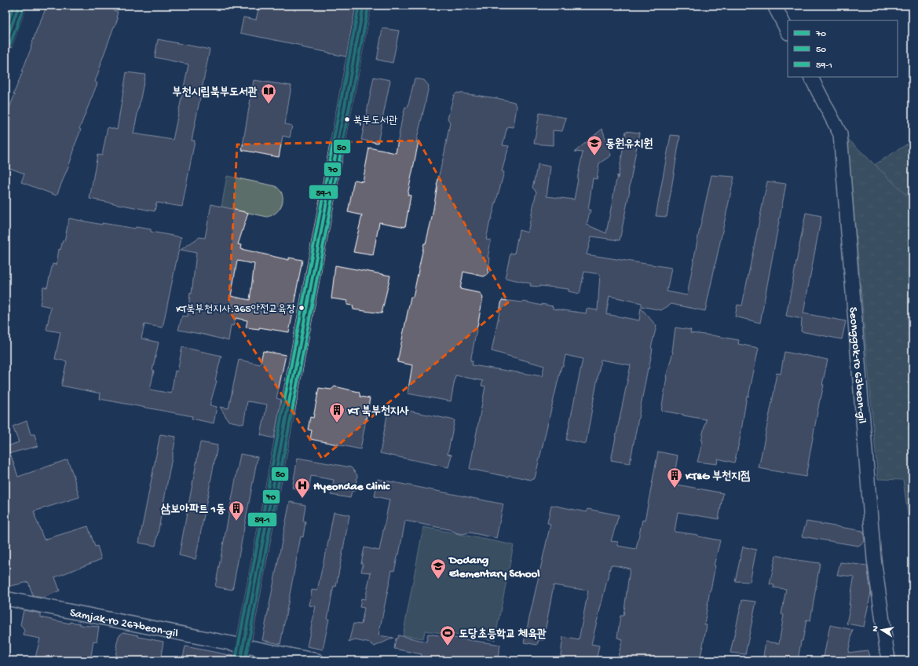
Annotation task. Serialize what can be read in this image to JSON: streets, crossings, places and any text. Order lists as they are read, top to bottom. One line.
{"streets":{"street":["Seonggok-ro 63beon-gil","Samjak-ro 267beon-gil"]},"places":{"library":["부천시립북부도서관"],"other":["북부도서관","KT북부천지사.365안전교육장"],"school or university":["동원유치원","Dodang Elementary School"],"building":["KT 북부천지사","KT&G 부천지점","삼보아파트 1동"],"hospital":["Hyeondae Clinic"],"sports":["도당초등학교 체육관"]},"lines":["transit line 70","transit line 59-1","transit line 50"],"legend":["70","50","59-1"],"north":"left"}
